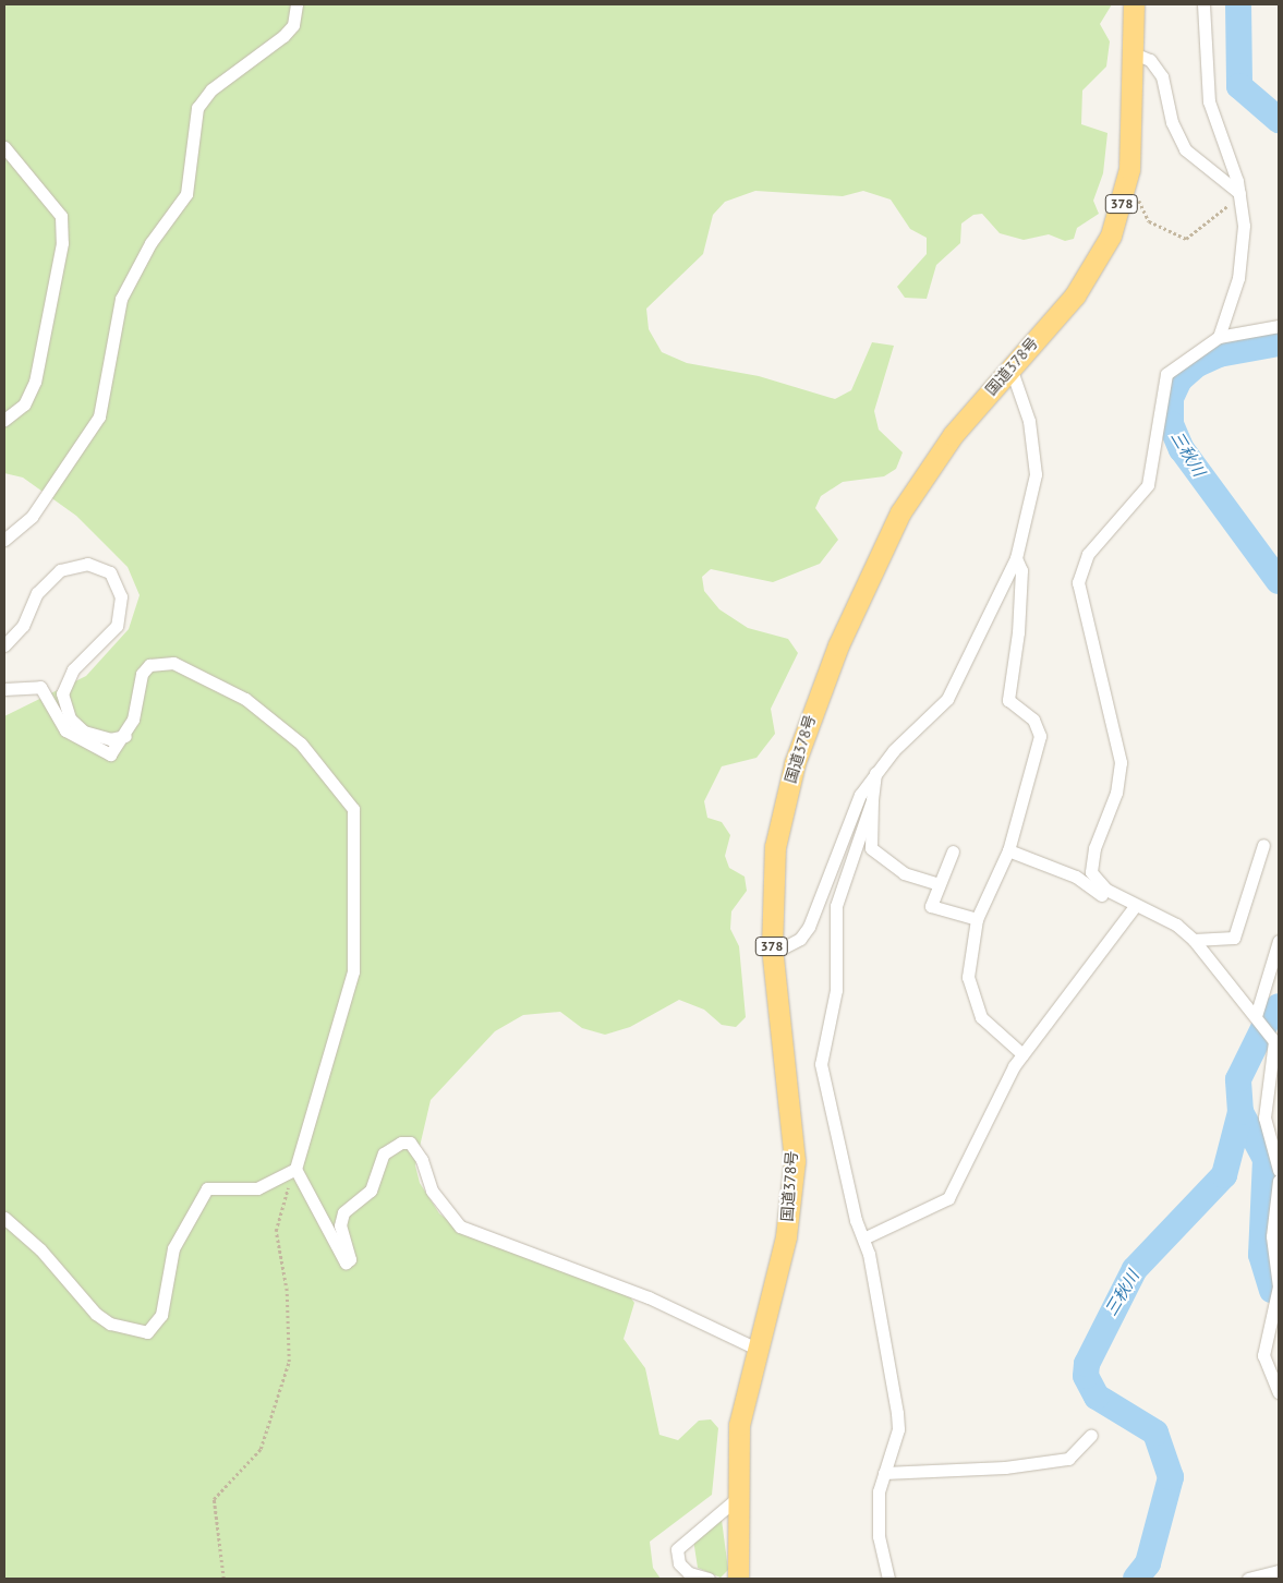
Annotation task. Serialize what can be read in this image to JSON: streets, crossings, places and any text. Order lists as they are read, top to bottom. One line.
{"streets":{"highway":["378","国道378号"]},"water":["三秋川"]}
